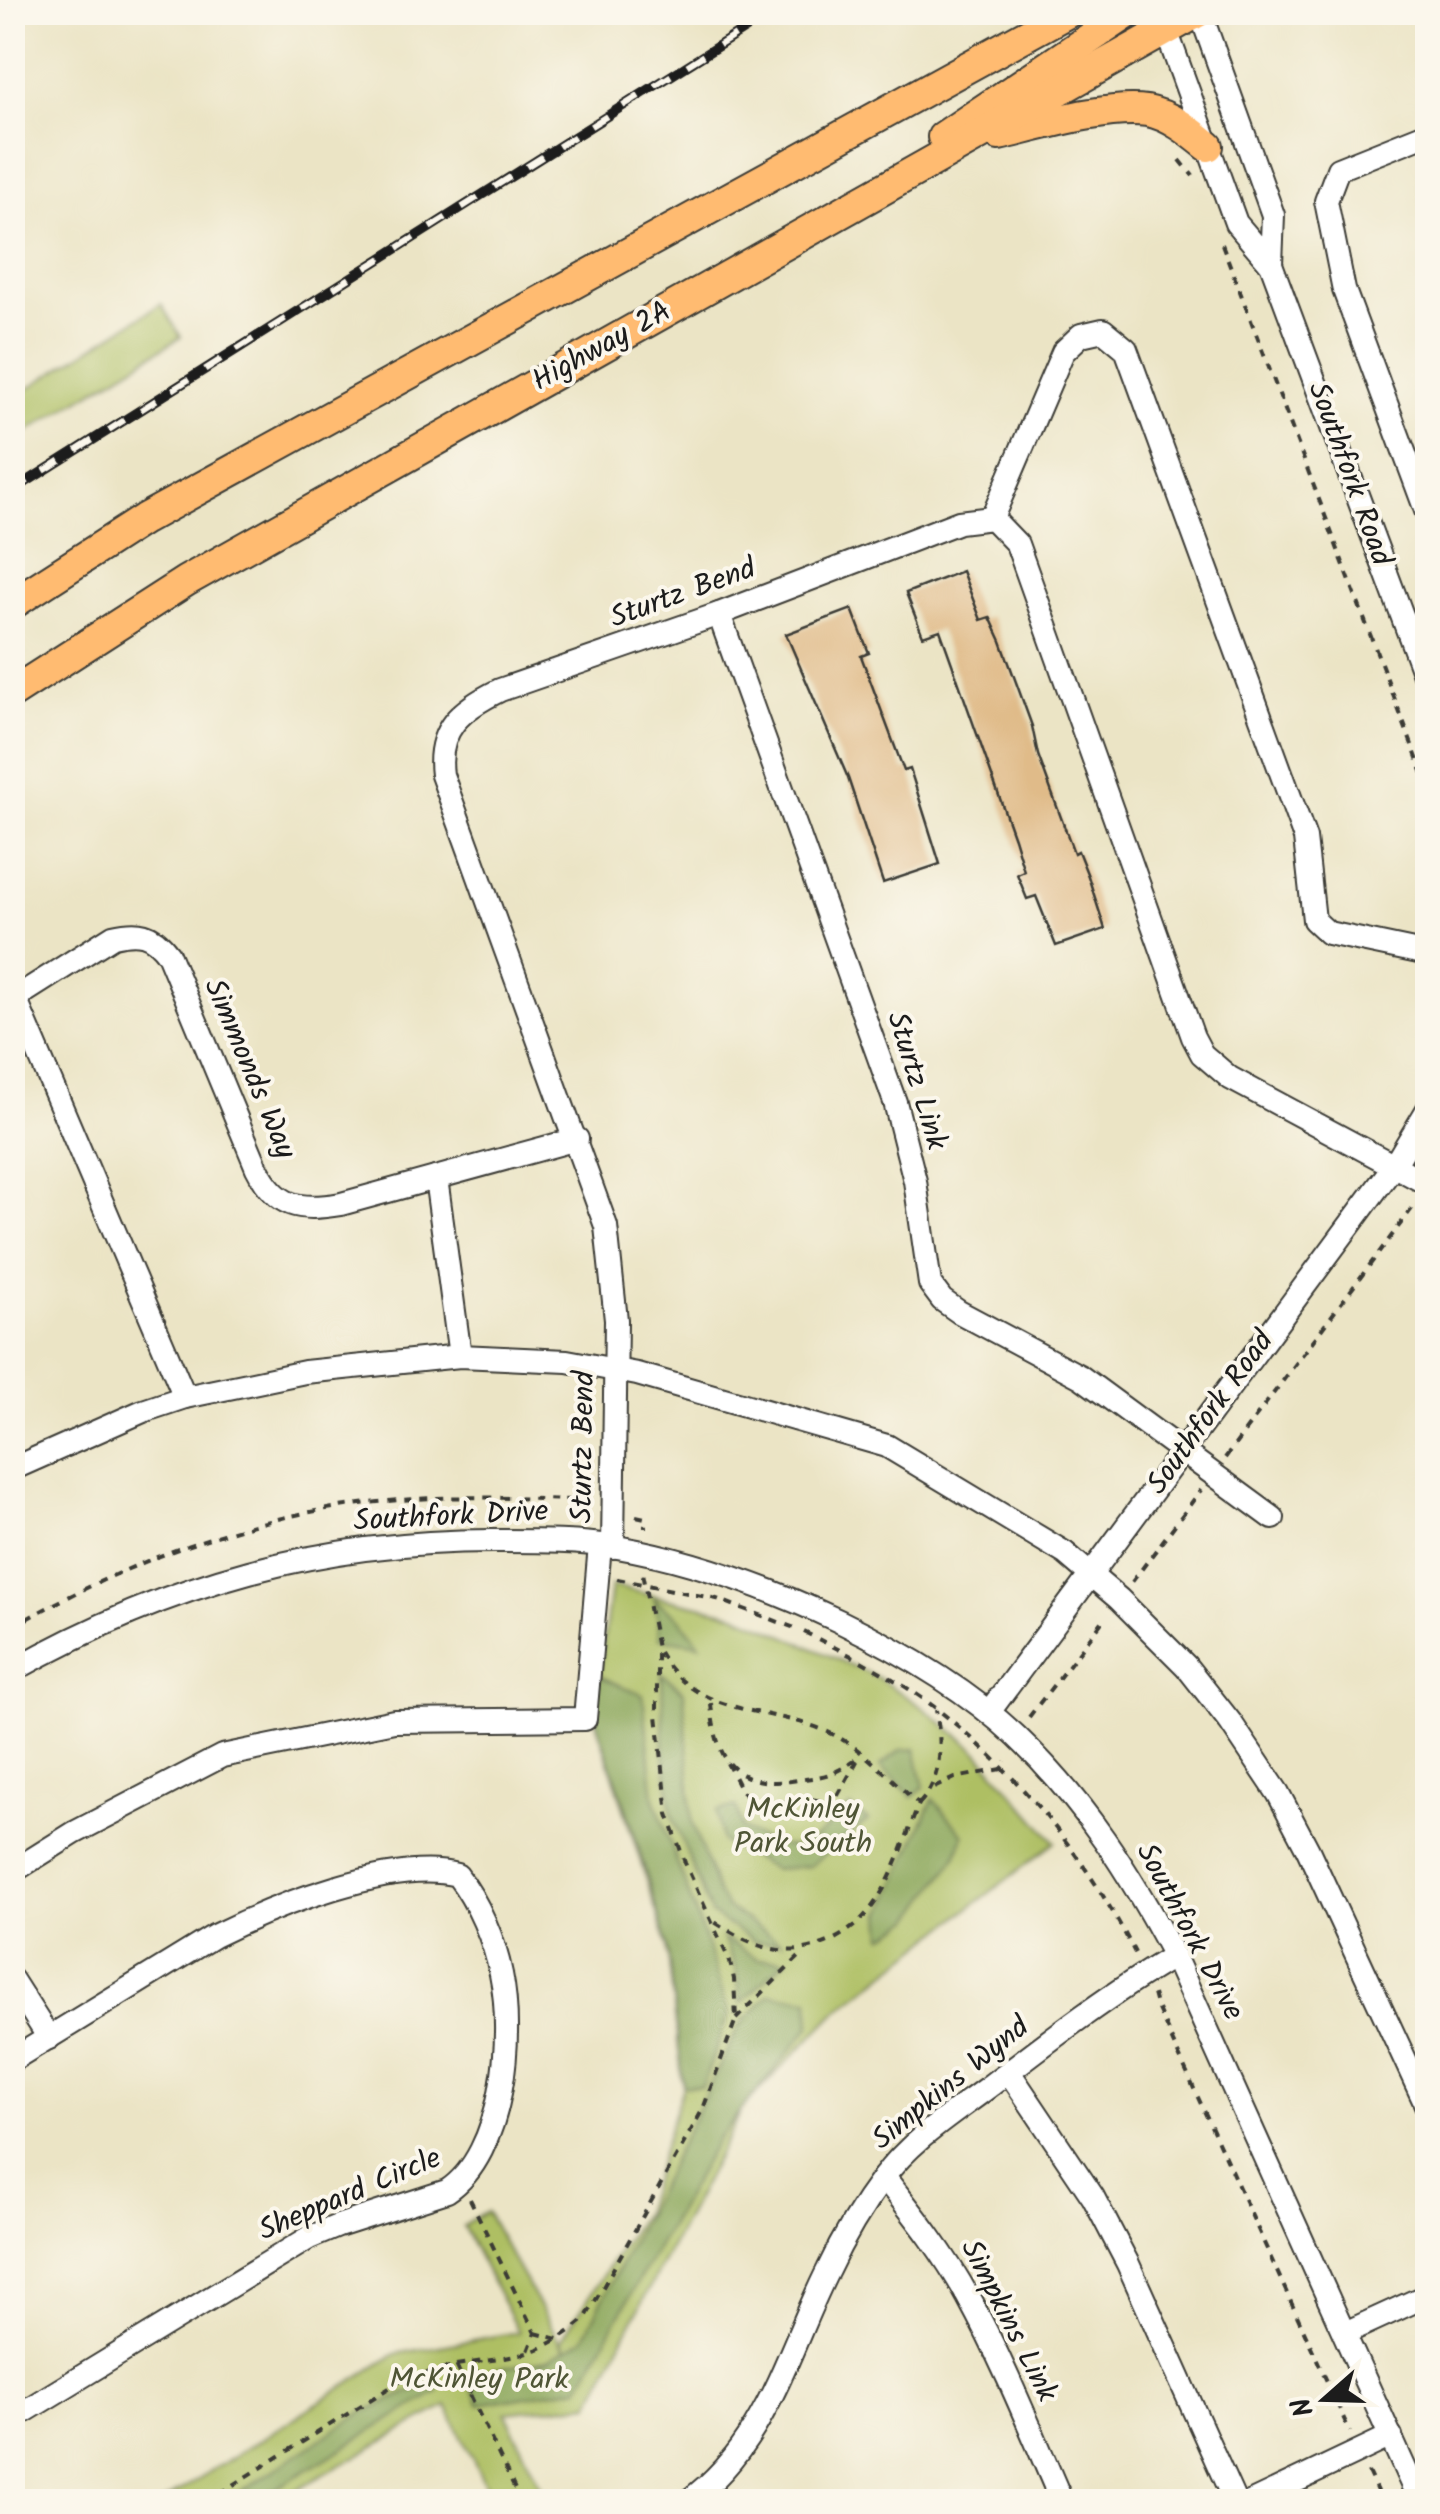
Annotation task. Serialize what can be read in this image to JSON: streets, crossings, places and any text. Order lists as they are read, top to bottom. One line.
{"streets":{"main road":["Highway 2A"],"street":["Southfork Road","Sturtz Bend","Simmonds Way","Sturtz Link","Southfork Drive","Simpkins Wynd","Sheppard Circle","Simpkins Link"]},"crossings":[["Highway 2A","Southfork Road"],["Southfork Road","Sturtz Link"],["Southfork Road","Southfork Drive"],["Sturtz Bend","Simmonds Way"],["Sturtz Bend","Sturtz Link"],["Sturtz Bend","Southfork Drive"],["Southfork Drive","Simpkins Wynd"],["Simpkins Wynd","Simpkins Link"]],"parks":["McKinley Park South","McKinley Park"],"north":"left"}
